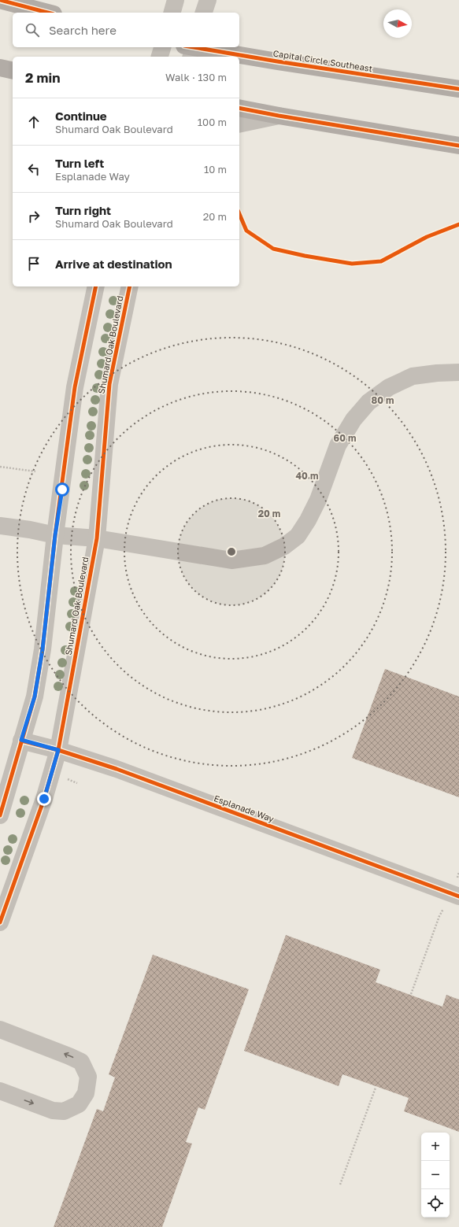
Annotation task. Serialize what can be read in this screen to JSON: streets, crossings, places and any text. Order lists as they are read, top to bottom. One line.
{"streets":{"main road":["Capital Circle Southeast"],"street":["Shumard Oak Boulevard","Esplanade Way"]},"crossings":[["Shumard Oak Boulevard","Esplanade Way"]],"north":"right","page":{"search":"Search here","heading":["2 min","Walk · 130 m"],"list":[["Continue","Shumard Oak Boulevard","100 m"],["Turn left","Esplanade Way","10 m"],["Turn right","Shumard Oak Boulevard","20 m"],"Arrive at destination"],"map_buttons":["+","−"]},"rings":["80 m","60 m","40 m","20 m"]}
